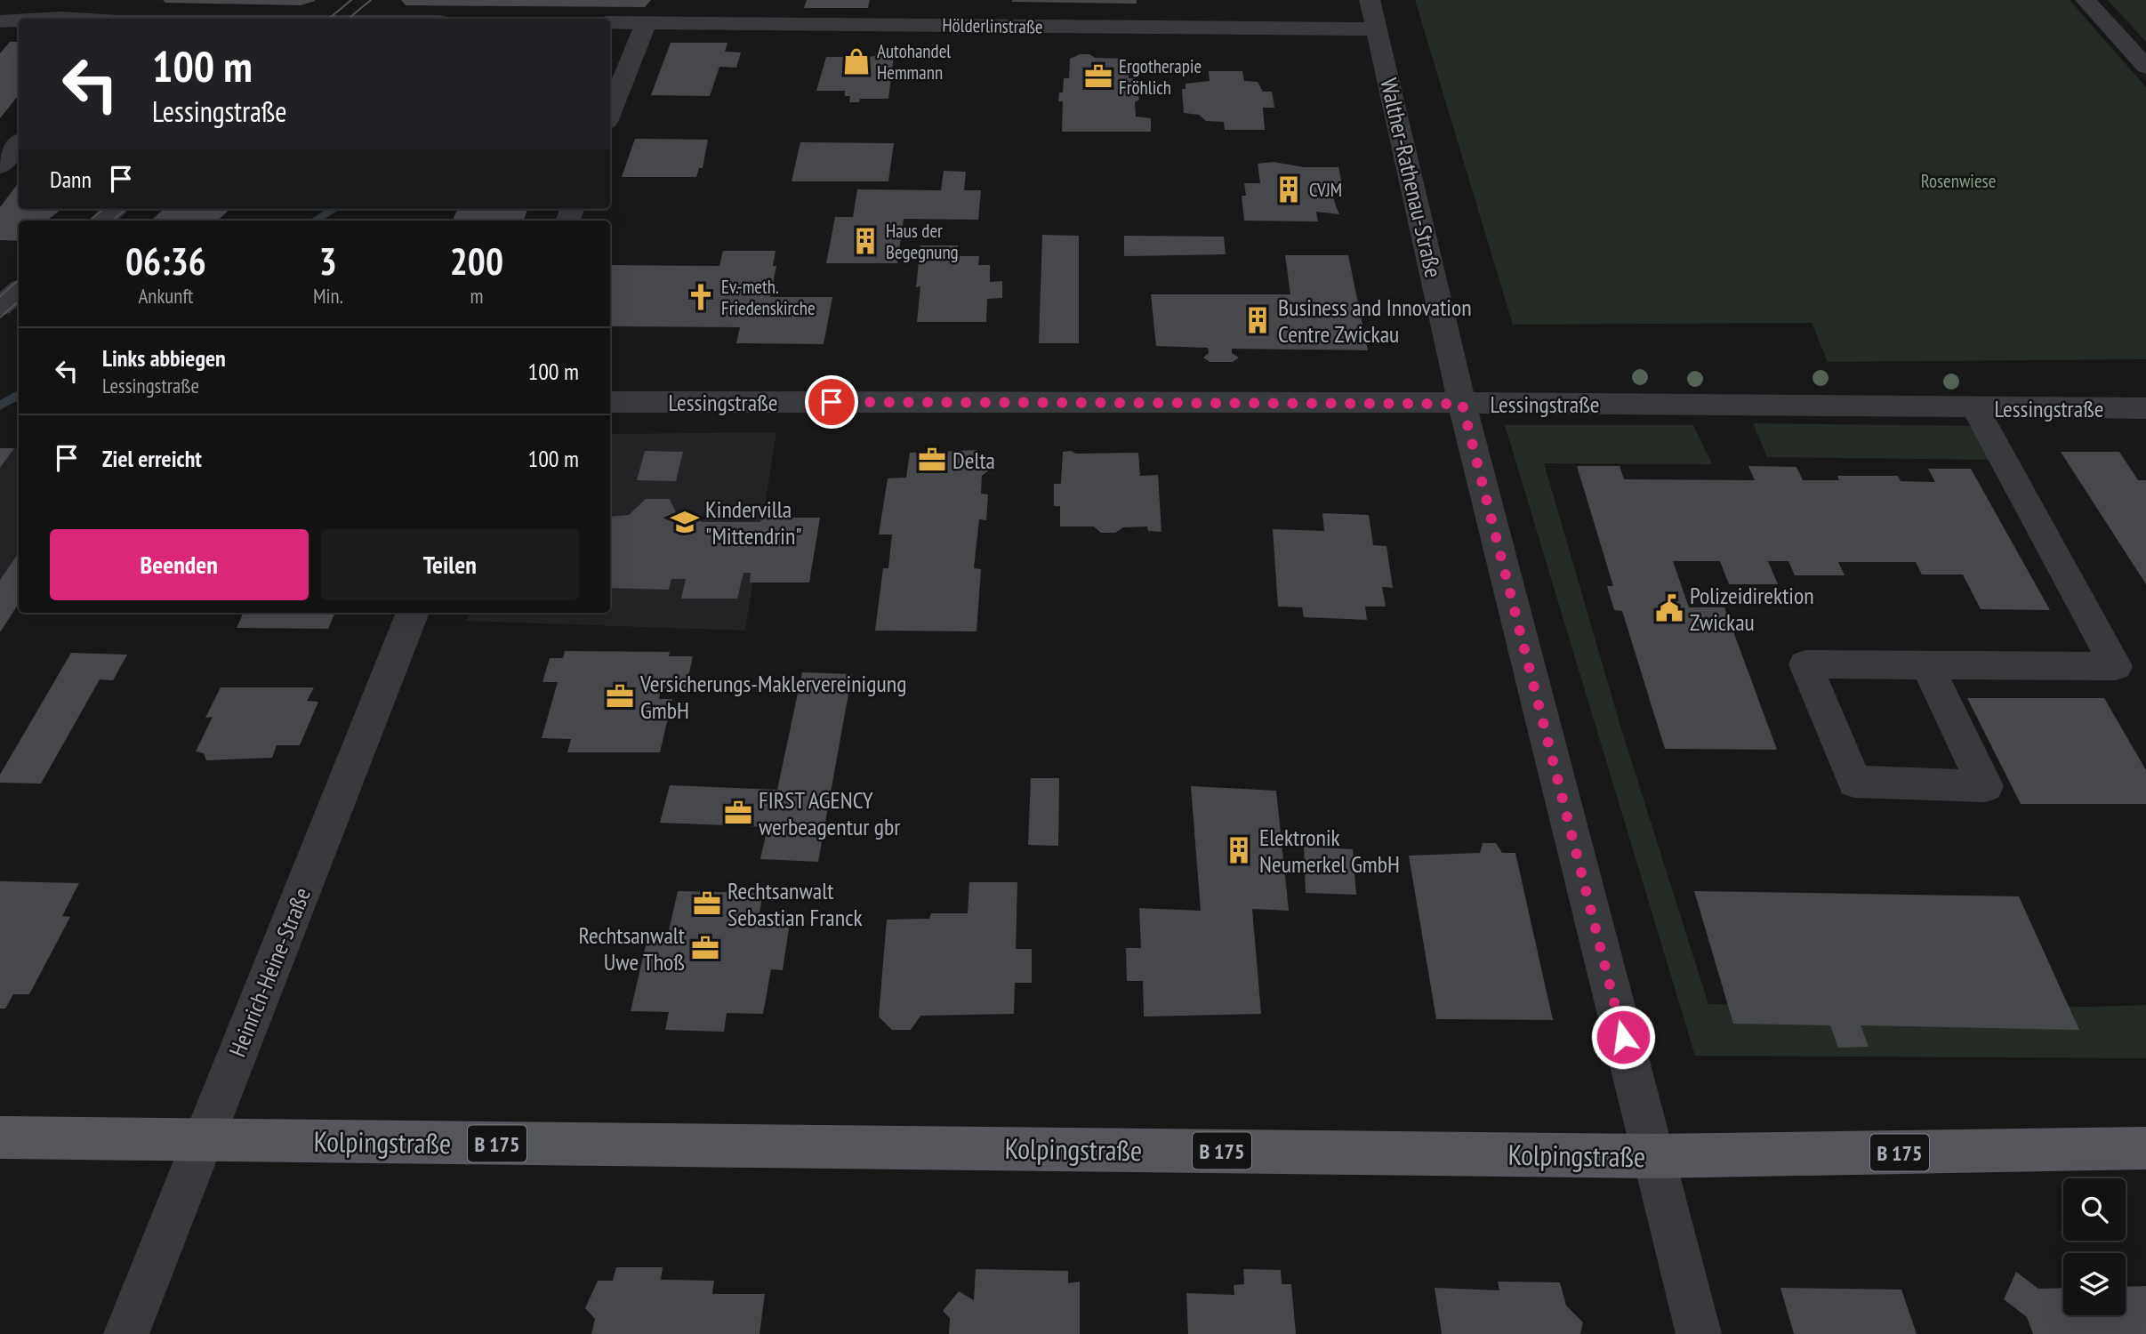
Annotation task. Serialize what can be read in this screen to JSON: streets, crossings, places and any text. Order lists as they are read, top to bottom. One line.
{"streets":{"main road":["Kolpingstraße","B 175"],"street":["Hölderlinstraße","Walther-Rathenau-Straße","Lessingstraße","Heinrich-Heine-Straße"]},"crossings":[["Hölderlinstraße","Walther-Rathenau-Straße"],["Walther-Rathenau-Straße","Lessingstraße"],["Walther-Rathenau-Straße","Kolpingstraße"],["Heinrich-Heine-Straße","Kolpingstraße"]],"parks":["Rosenwiese"],"places":{"shop":["Autohandel Hemmann"],"office":["Ergotherapie Fröhlich","Delta","Versicherungs-Maklervereinigung GmbH","FIRST AGENCY werbeagentur gbr","Rechtsanwalt Sebastian Franck","Rechtsanwalt Uwe Thoß"],"building":["CVJM","Haus der Begegnung","Business and Innovation Centre Zwickau","Elektronik Neumerkel GmbH"],"church":["Ev.-meth. Friedenskirche"],"school or university":["Kindervilla \"Mittendrin\""],"public building":["Polizeidirektion Zwickau"]},"page":{"turn":["100 m","Lessingstraße"],"then":"Dann","eta":["06:36","Ankunft","3","Min.","200","m"],"list":[{"name":"Links abbiegen","note":"Lessingstraße","value":"100 m"},{"name":"Ziel erreicht","value":"100 m"}],"buttons":["Beenden","Teilen"]}}
